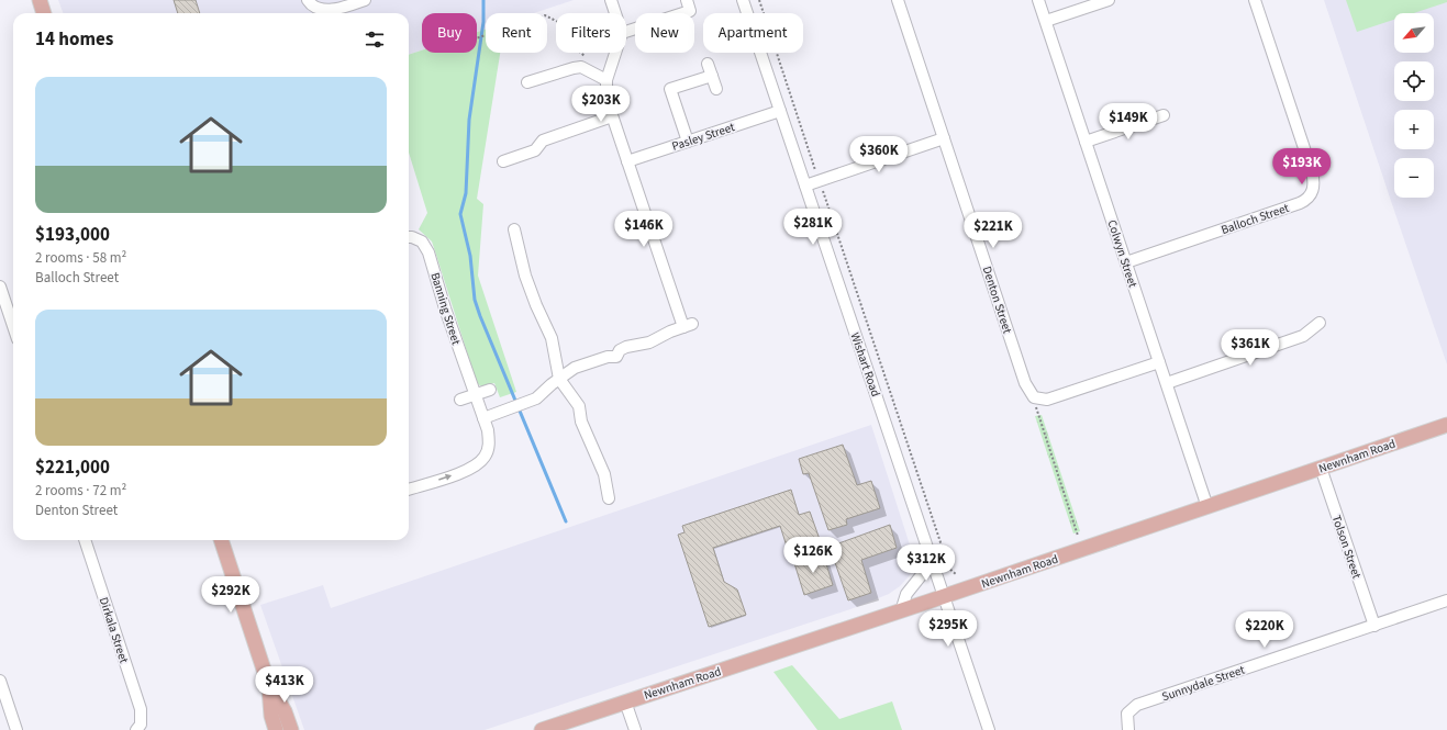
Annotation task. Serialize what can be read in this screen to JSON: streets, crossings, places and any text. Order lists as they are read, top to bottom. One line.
{"streets":{"main road":["Newnham Road"],"street":["Pasley Street","Balloch Street","Colwyn Street","Denton Street","Banning Street","Wishart Road","Tolson Street","Dirkala Street","Sunnydale Street"]},"crossings":[["Pasley Street","Wishart Road"],["Balloch Street","Colwyn Street"],["Colwyn Street","Newnham Road"],["Wishart Road","Newnham Road"],["Newnham Road","Tolson Street"],["Tolson Street","Sunnydale Street"]],"north":"bottom left","page":{"map_buttons":["+","−"],"chip":["Buy","Rent","Filters","New","Apartment"],"heading":"14 homes","list":[{"name":"$193,000","note":"2 rooms · 58 m² · Balloch Street"},{"name":"$221,000","note":"2 rooms · 72 m² · Denton Street"}],"price":["$203K","$149K","$360K","$193K","$281K","$146K","$221K","$361K","$126K","$312K","$292K","$295K","$220K","$413K"]}}
